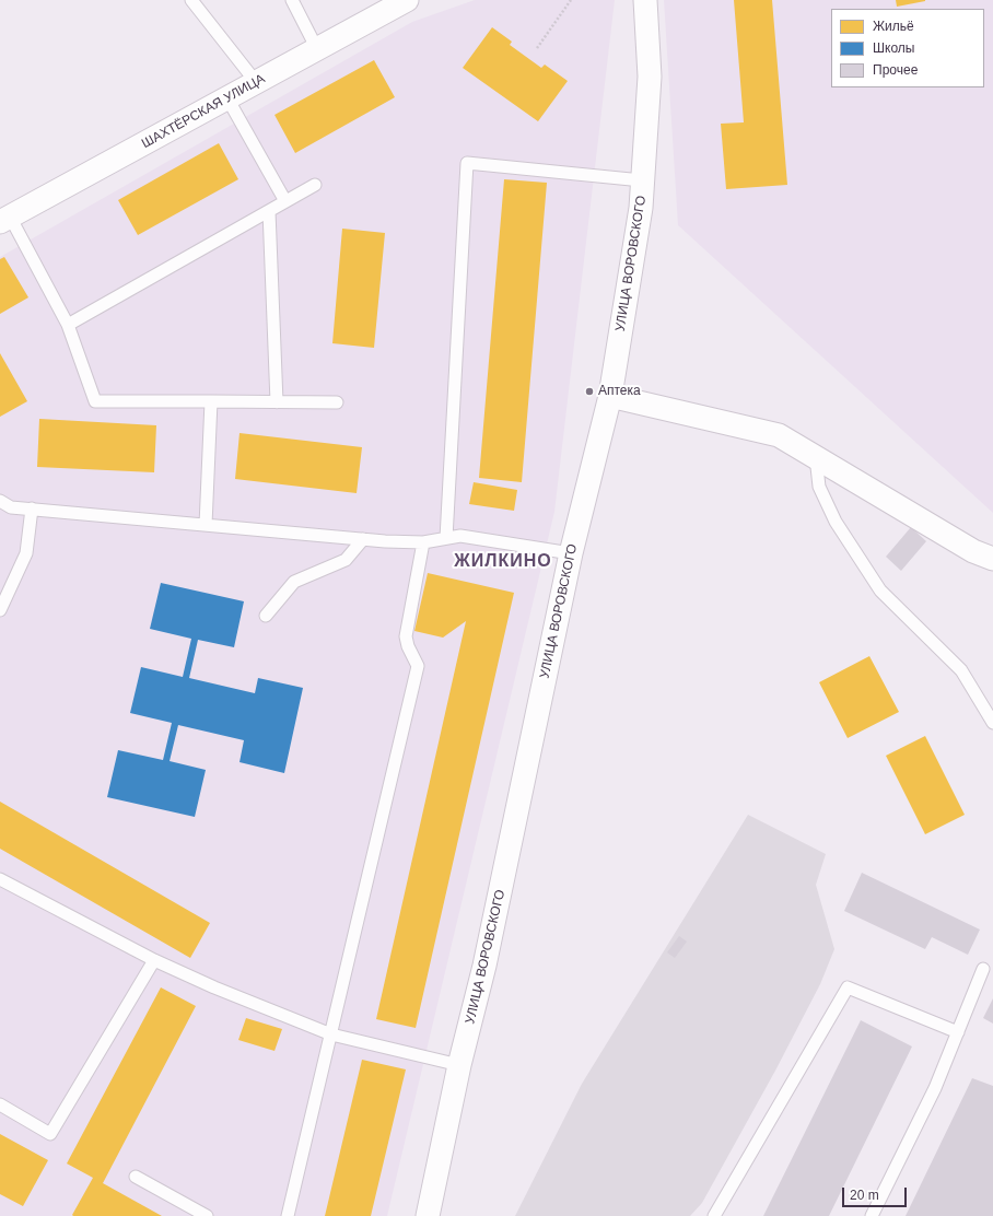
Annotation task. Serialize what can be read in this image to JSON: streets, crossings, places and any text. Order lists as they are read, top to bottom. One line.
{"streets":{"street":["ШАХТЁРСКАЯ УЛИЦА","УЛИЦА ВОРОВСКОГО"]},"districts":["ЖИЛКИНО"],"places":["Аптека"],"legend":["Жильё","Школы","Прочее"],"scale_bar":"20 m"}
